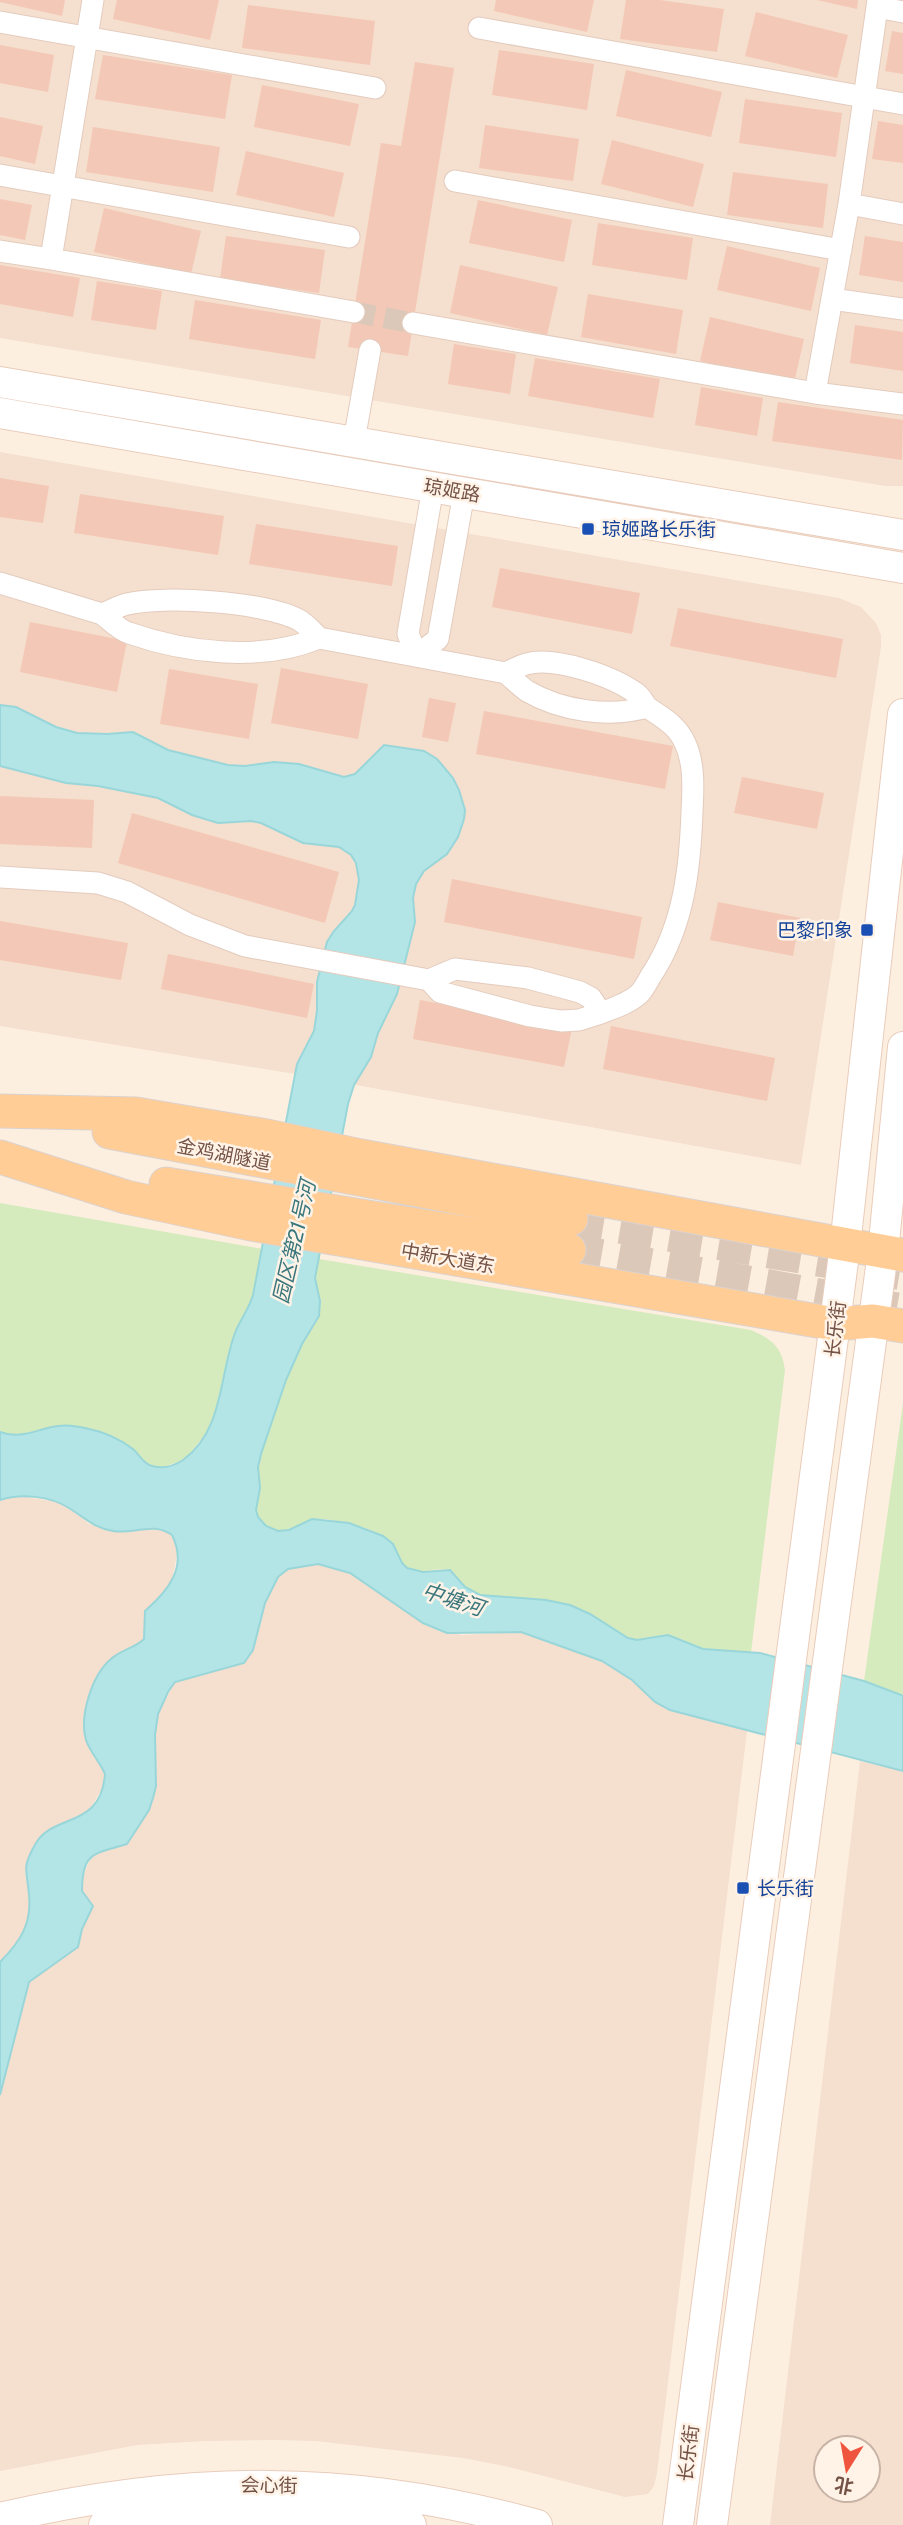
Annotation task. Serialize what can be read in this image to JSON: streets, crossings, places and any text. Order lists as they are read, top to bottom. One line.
{"streets":{"main road":["琼姬路","金鸡湖隧道","中新大道东","长乐街","会心街"]},"crossings":[["金鸡湖隧道","中新大道东"],["中新大道东","长乐街"]],"water":["园区第21号河","中塘河"],"places":{"transit":["琼姬路长乐街","巴黎印象","长乐街"]},"north":"bottom"}
